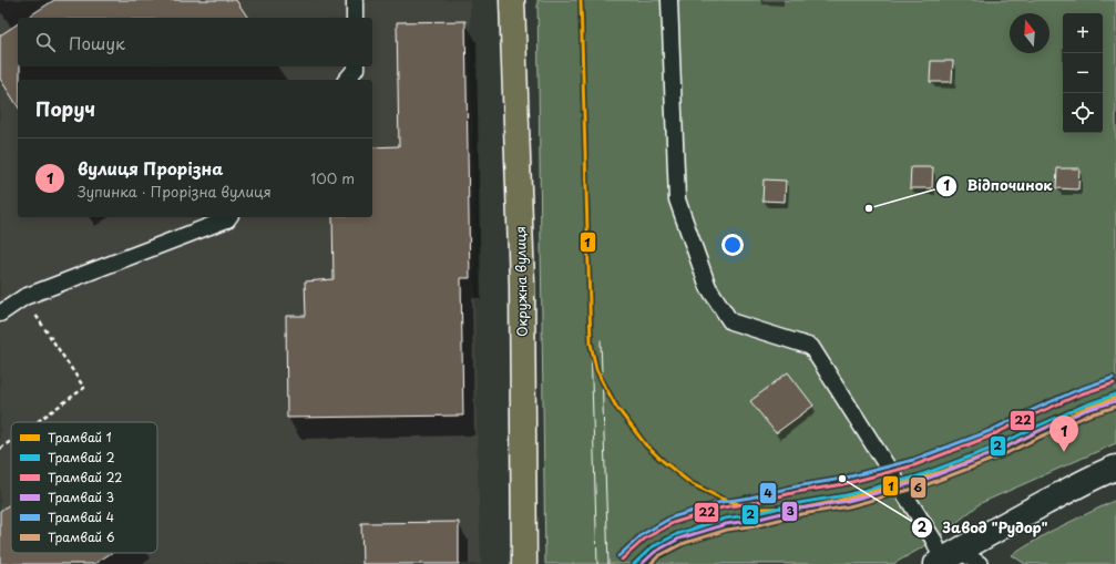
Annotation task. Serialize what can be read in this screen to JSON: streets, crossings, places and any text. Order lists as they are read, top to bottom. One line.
{"streets":{"main road":["Окружна вулиця"]},"places":["Відпочинок","Завод \"Рудор\""],"lines":["tram line 1","tram line 4","tram line 22","tram line 2","tram line 3","tram line 6"],"legend":["Трамвай 1","Трамвай 2","Трамвай 22","Трамвай 3","Трамвай 4","Трамвай 6"],"north":"top","page":{"map_buttons":["+","−"],"search":"Пошук","heading":"Поруч","list":[{"mark":"1","name":"вулиця Прорізна","note":"Зупинка · Прорізна вулиця","value":"100 m"}],"pins":"1"}}
